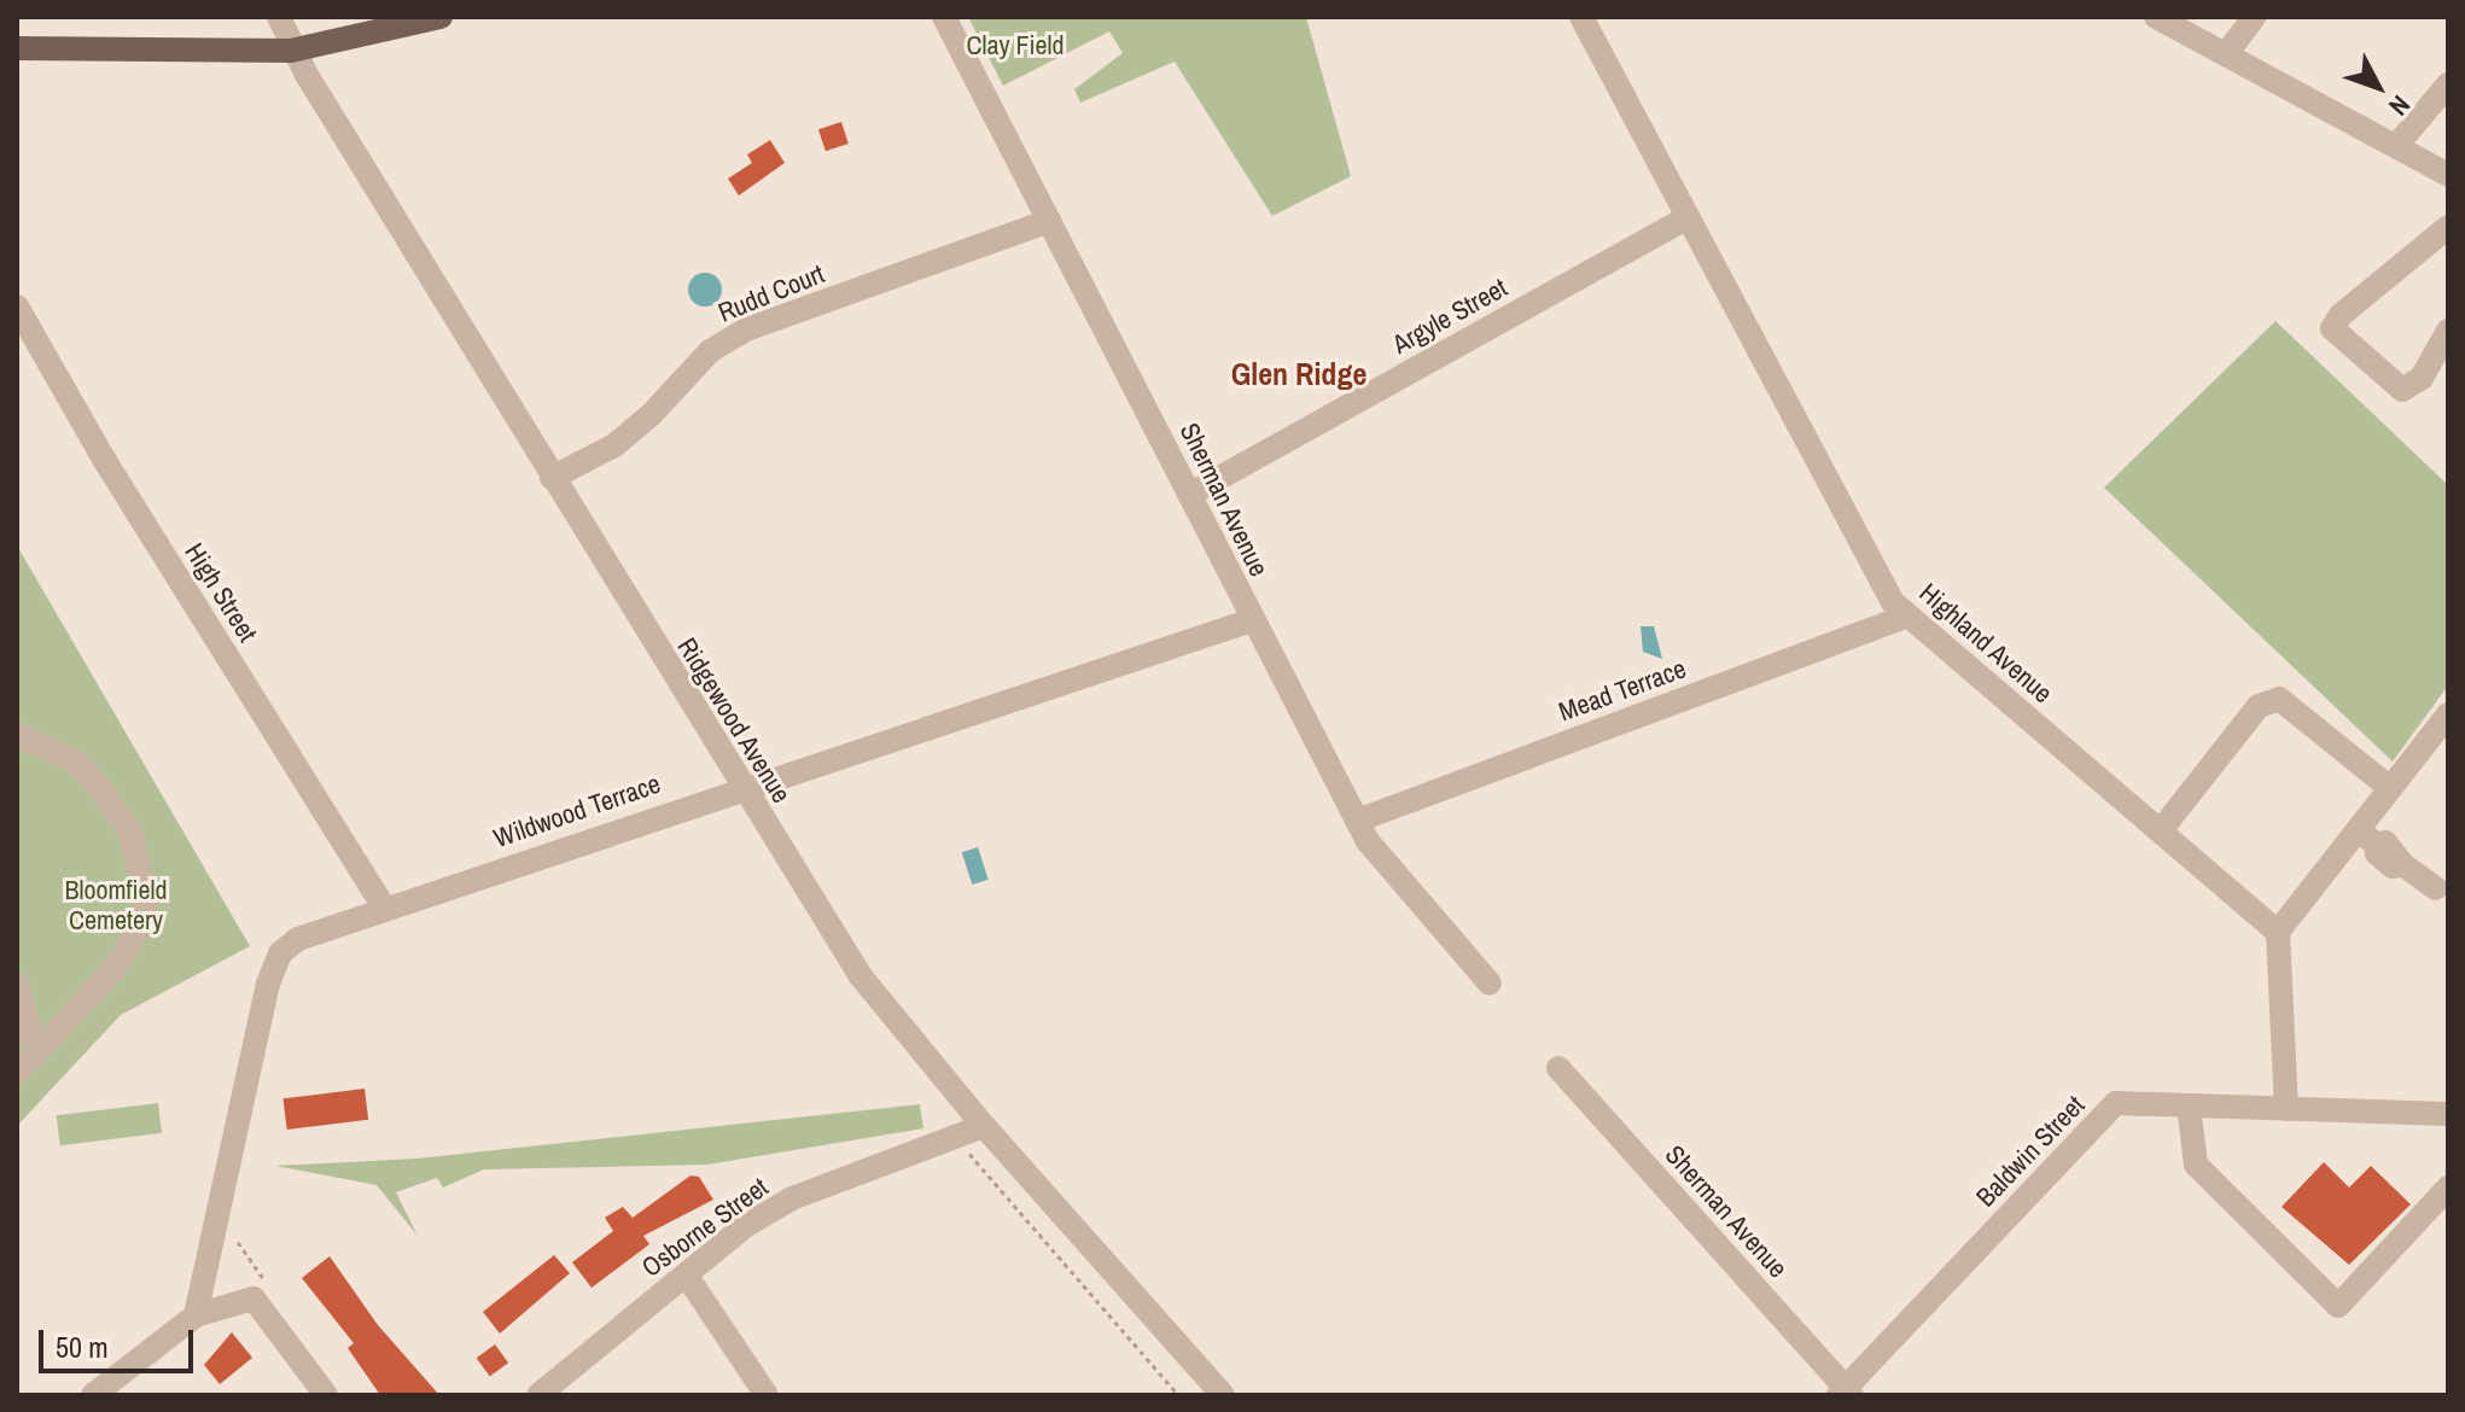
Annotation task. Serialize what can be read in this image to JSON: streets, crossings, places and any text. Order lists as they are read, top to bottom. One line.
{"streets":{"street":["Rudd Court","Argyle Street","Sherman Avenue","High Street","Highland Avenue","Mead Terrace","Ridgewood Avenue","Wildwood Terrace","Baldwin Street","Osborne Street"]},"crossings":[["Rudd Court","Sherman Avenue"],["Rudd Court","Ridgewood Avenue"],["Argyle Street","Sherman Avenue"],["Argyle Street","Highland Avenue"],["Sherman Avenue","Mead Terrace"],["Sherman Avenue","Wildwood Terrace"],["Sherman Avenue","Baldwin Street"],["High Street","Wildwood Terrace"],["Highland Avenue","Mead Terrace"],["Ridgewood Avenue","Wildwood Terrace"],["Ridgewood Avenue","Osborne Street"]],"districts":["Glen Ridge"],"parks":["Clay Field","Bloomfield Cemetery"],"scale_bar":"50 m","north":"bottom right"}
